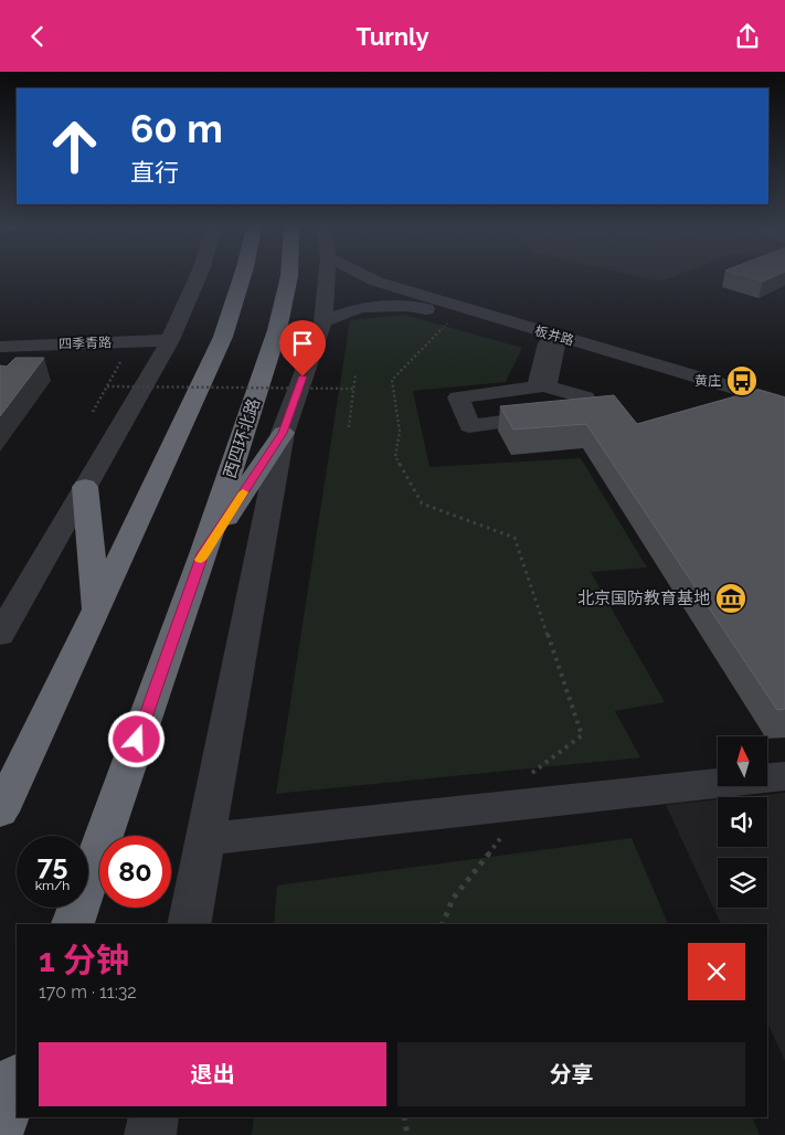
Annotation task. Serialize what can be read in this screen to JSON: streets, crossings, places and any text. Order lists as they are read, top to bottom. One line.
{"streets":{"highway":["西四环北路"],"street":["板井路","四季青路"]},"places":{"bus stop":["黄庄"],"museum":["北京国防教育基地"]},"north":"top","page":{"header":"Turnly","turn":["60 m","直行"],"speed":"75 km/h","limit":"80","heading":["1 分钟","170 m · 11:32"],"buttons":["退出","分享"]}}
